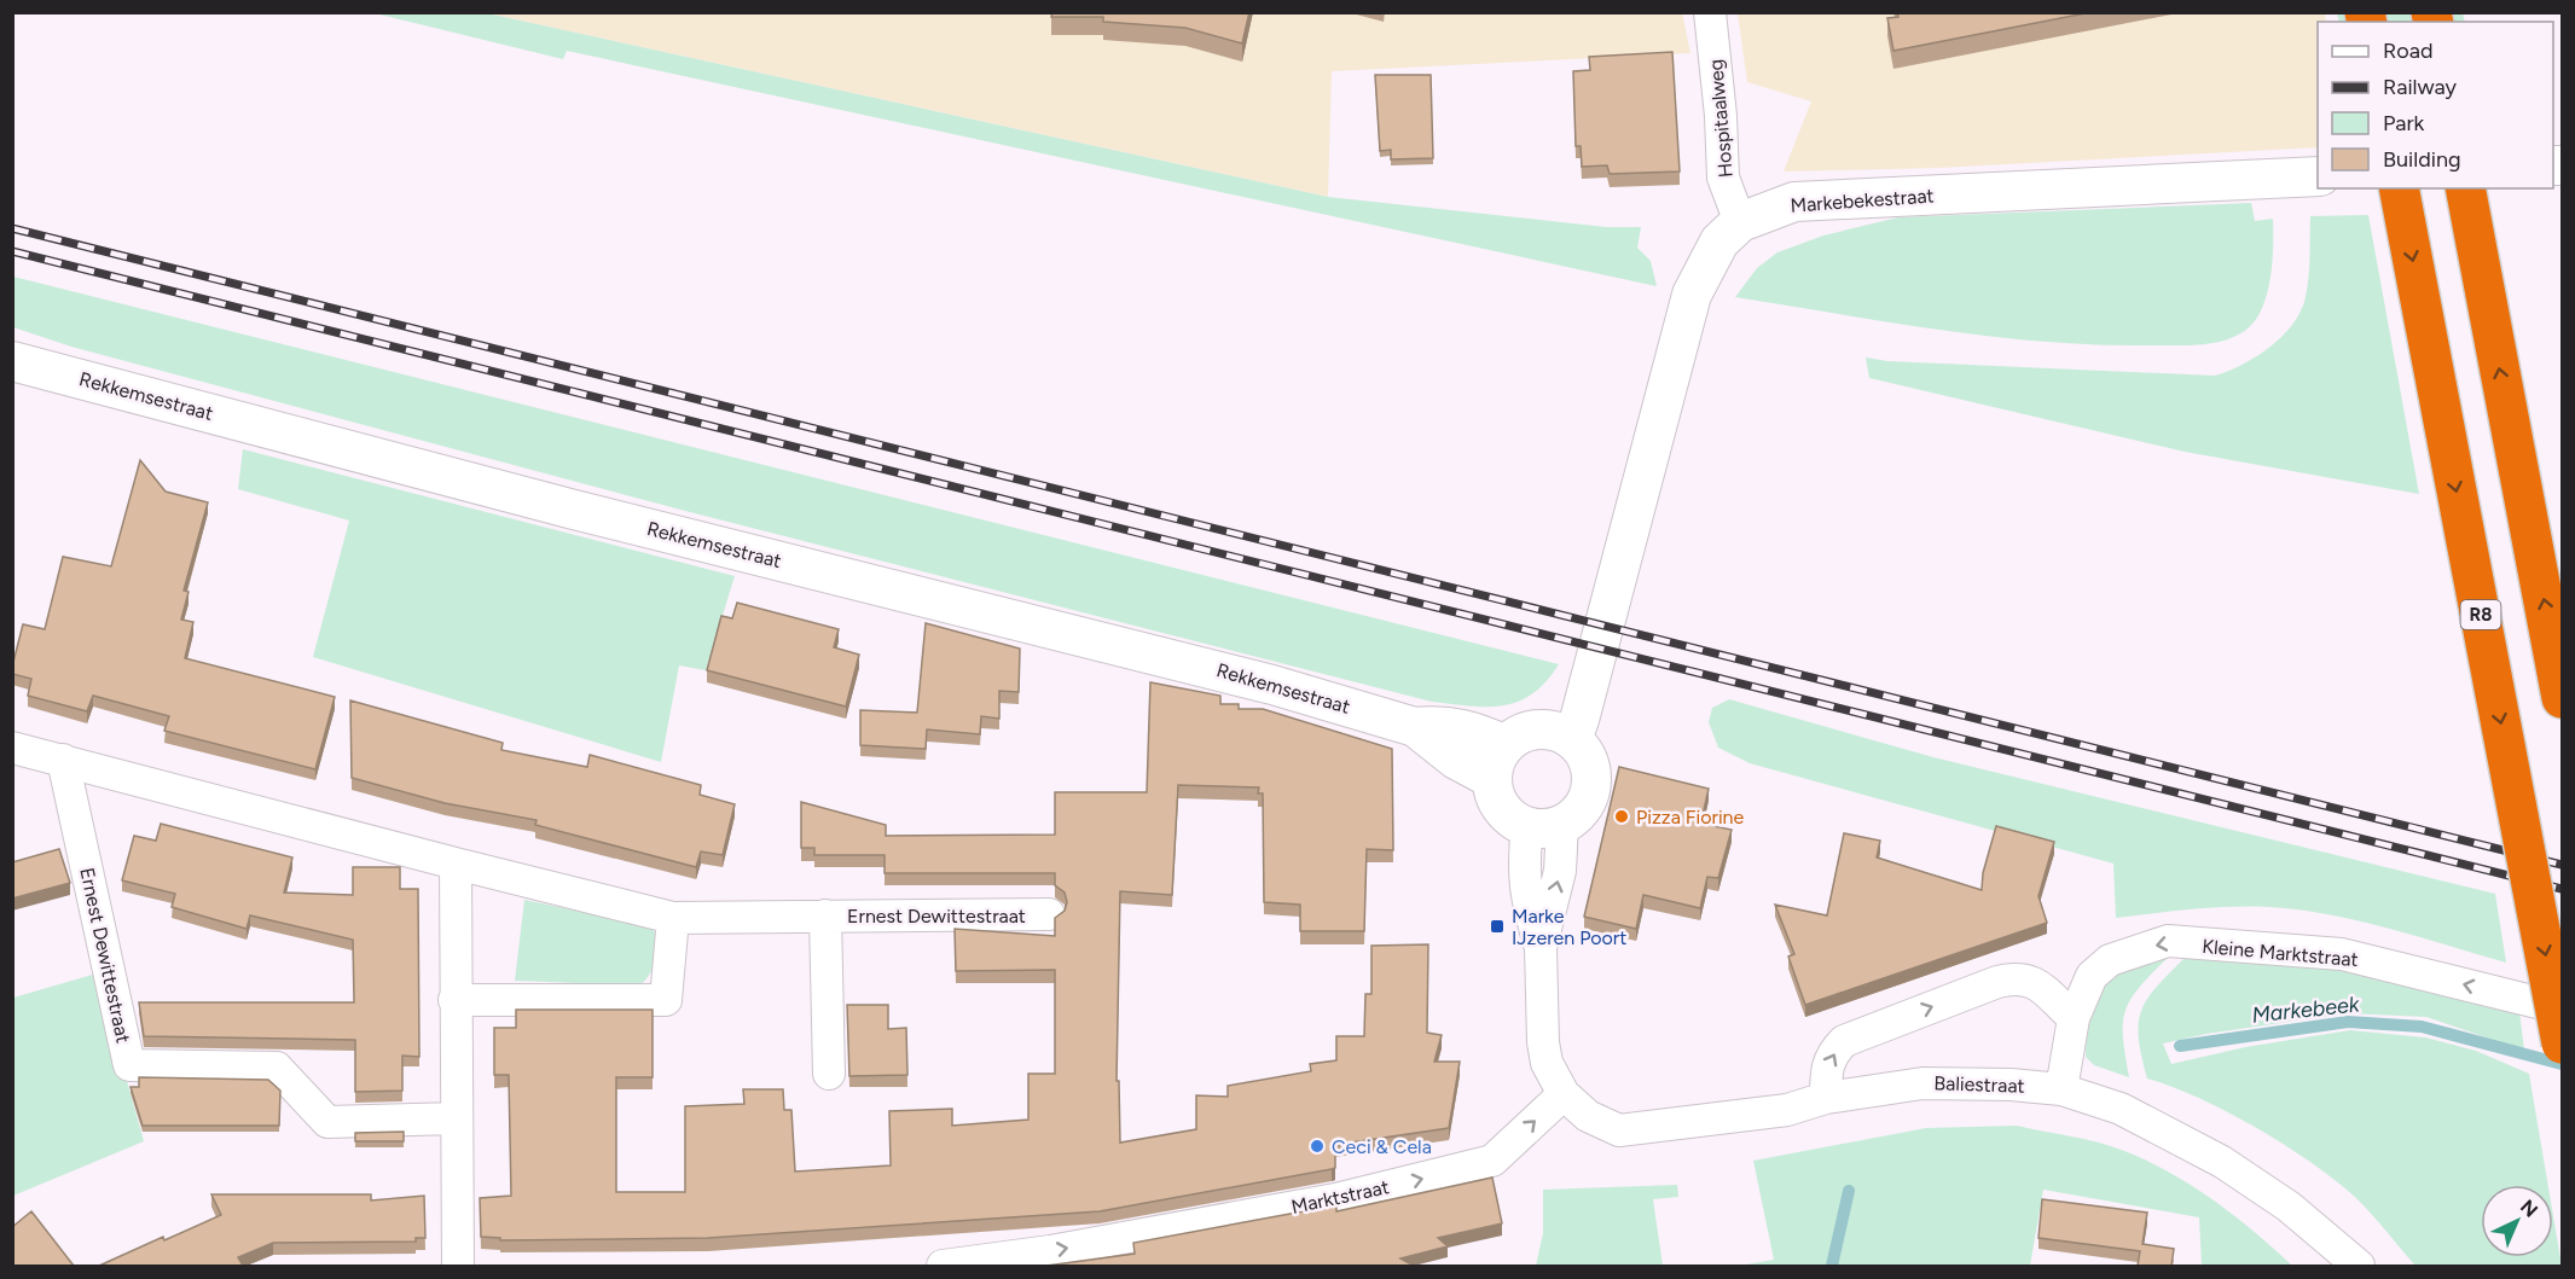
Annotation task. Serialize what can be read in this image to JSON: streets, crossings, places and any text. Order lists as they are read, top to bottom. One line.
{"streets":{"highway":["R8"],"street":["Hospitaalweg","Markebekestraat","Rekkemsestraat","Ernest Dewittestraat","Kleine Marktstraat","Baliestraat","Marktstraat"]},"crossings":[["Hospitaalweg","Markebekestraat"],["Markebekestraat","Rekkemsestraat"],["Kleine Marktstraat","Baliestraat"],["Baliestraat","Marktstraat"]],"one_way":["Kleine Marktstraat","Marktstraat"],"water":["Markebeek"],"places":{"other":["Pizza Fiorine","Ceci & Cela"],"transit":["Marke IJzeren Poort"]},"legend":["Road","Railway","Park","Building"],"north":"top right"}
